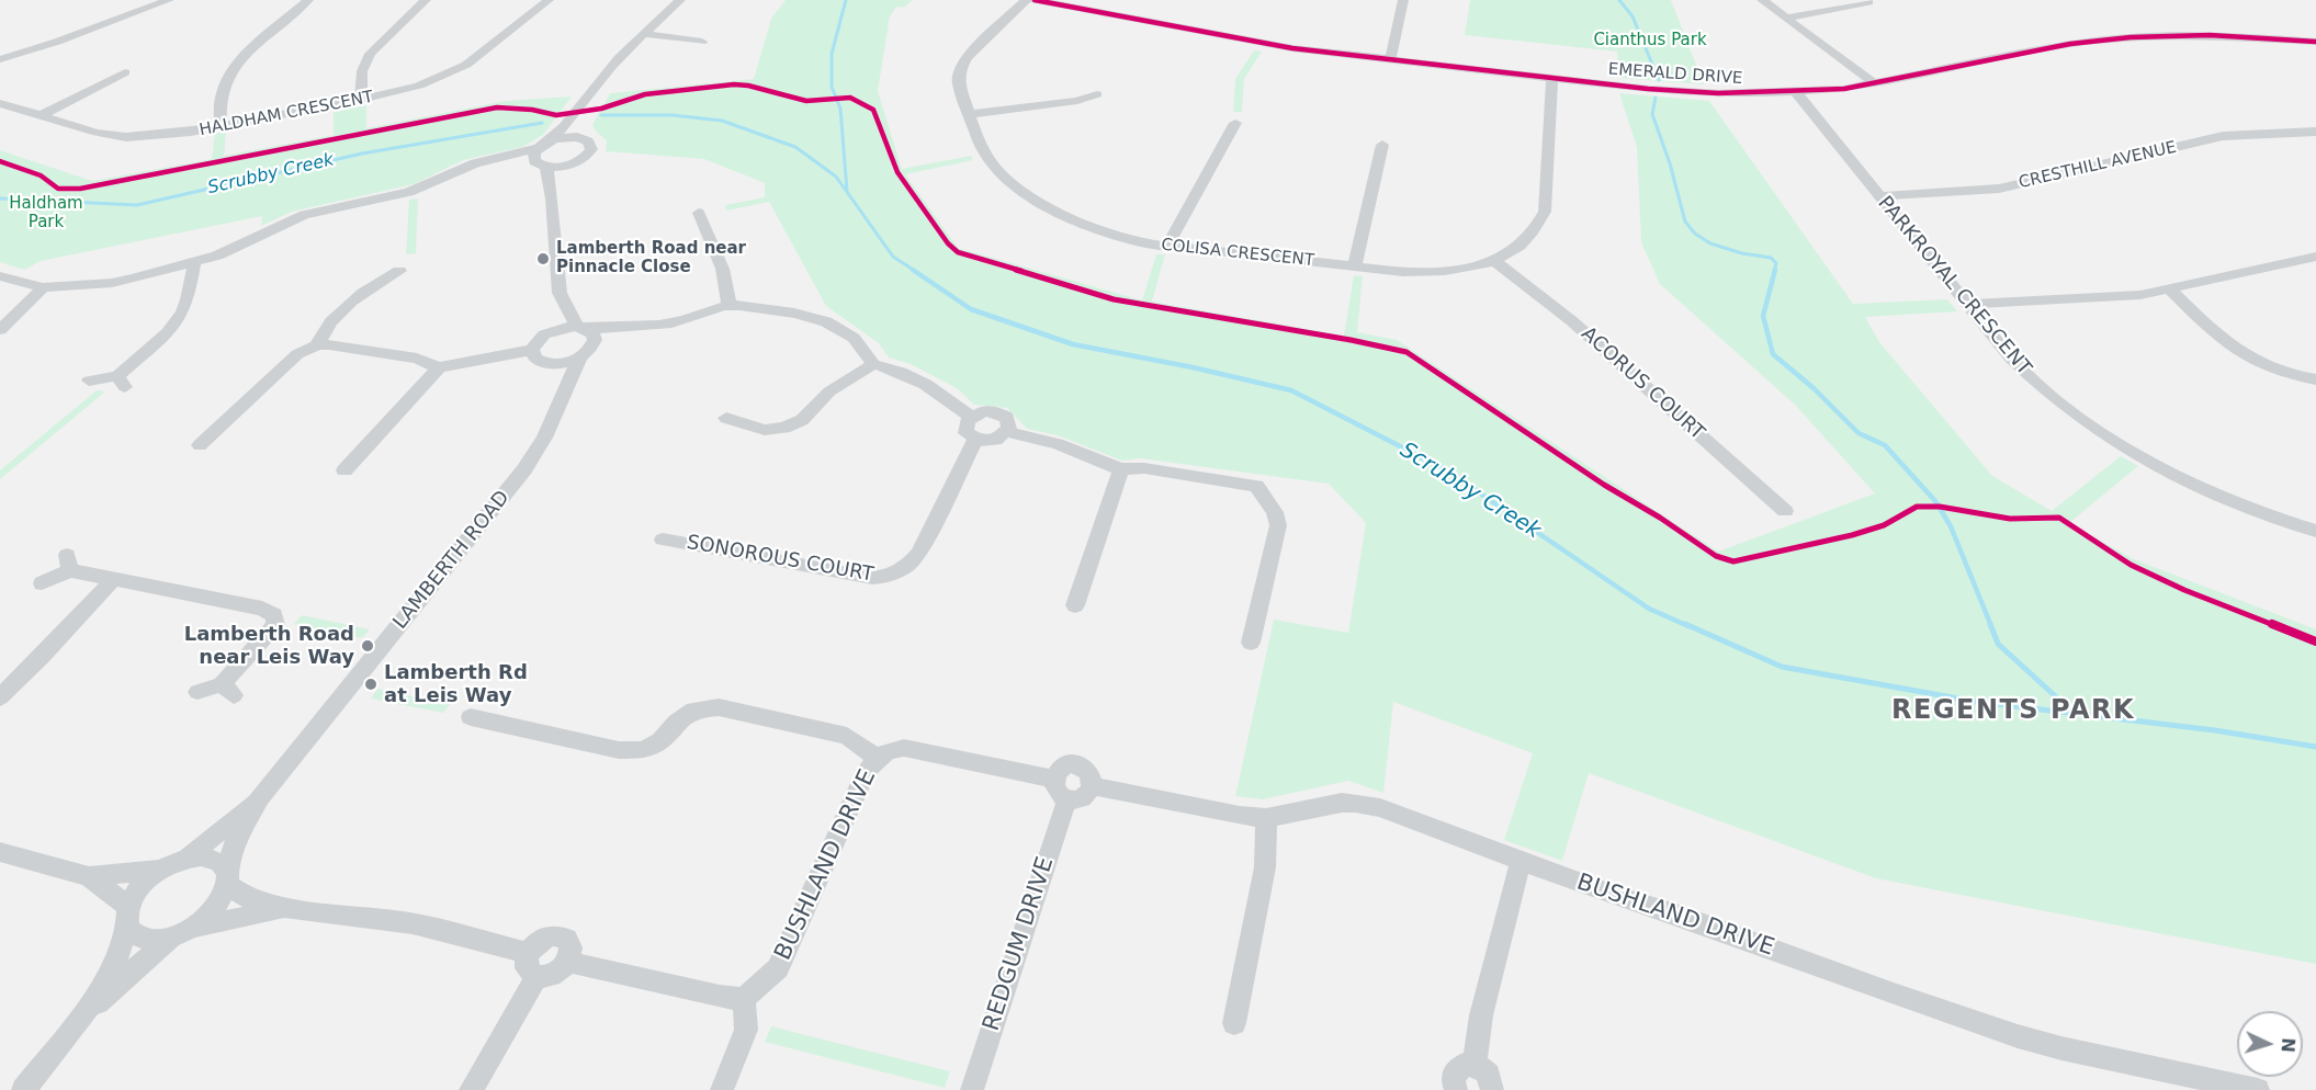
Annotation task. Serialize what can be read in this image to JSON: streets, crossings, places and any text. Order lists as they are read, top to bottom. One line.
{"streets":{"street":["EMERALD DRIVE","HALDHAM CRESCENT","CRESTHILL AVENUE","COLISA CRESCENT","PARKROYAL CRESCENT","ACORUS COURT","SONOROUS COURT","LAMBERTH ROAD","BUSHLAND DRIVE","REDGUM DRIVE"]},"crossings":[["EMERALD DRIVE","COLISA CRESCENT"],["EMERALD DRIVE","PARKROYAL CRESCENT"],["CRESTHILL AVENUE","PARKROYAL CRESCENT"],["COLISA CRESCENT","ACORUS COURT"],["BUSHLAND DRIVE","REDGUM DRIVE"]],"districts":["REGENTS PARK"],"water":["Scrubby Creek"],"parks":["Cianthus Park","Haldham Park"],"places":["Lamberth Road near Pinnacle Close","Lamberth Road near Leis Way","Lamberth Rd at Leis Way"],"north":"right"}
